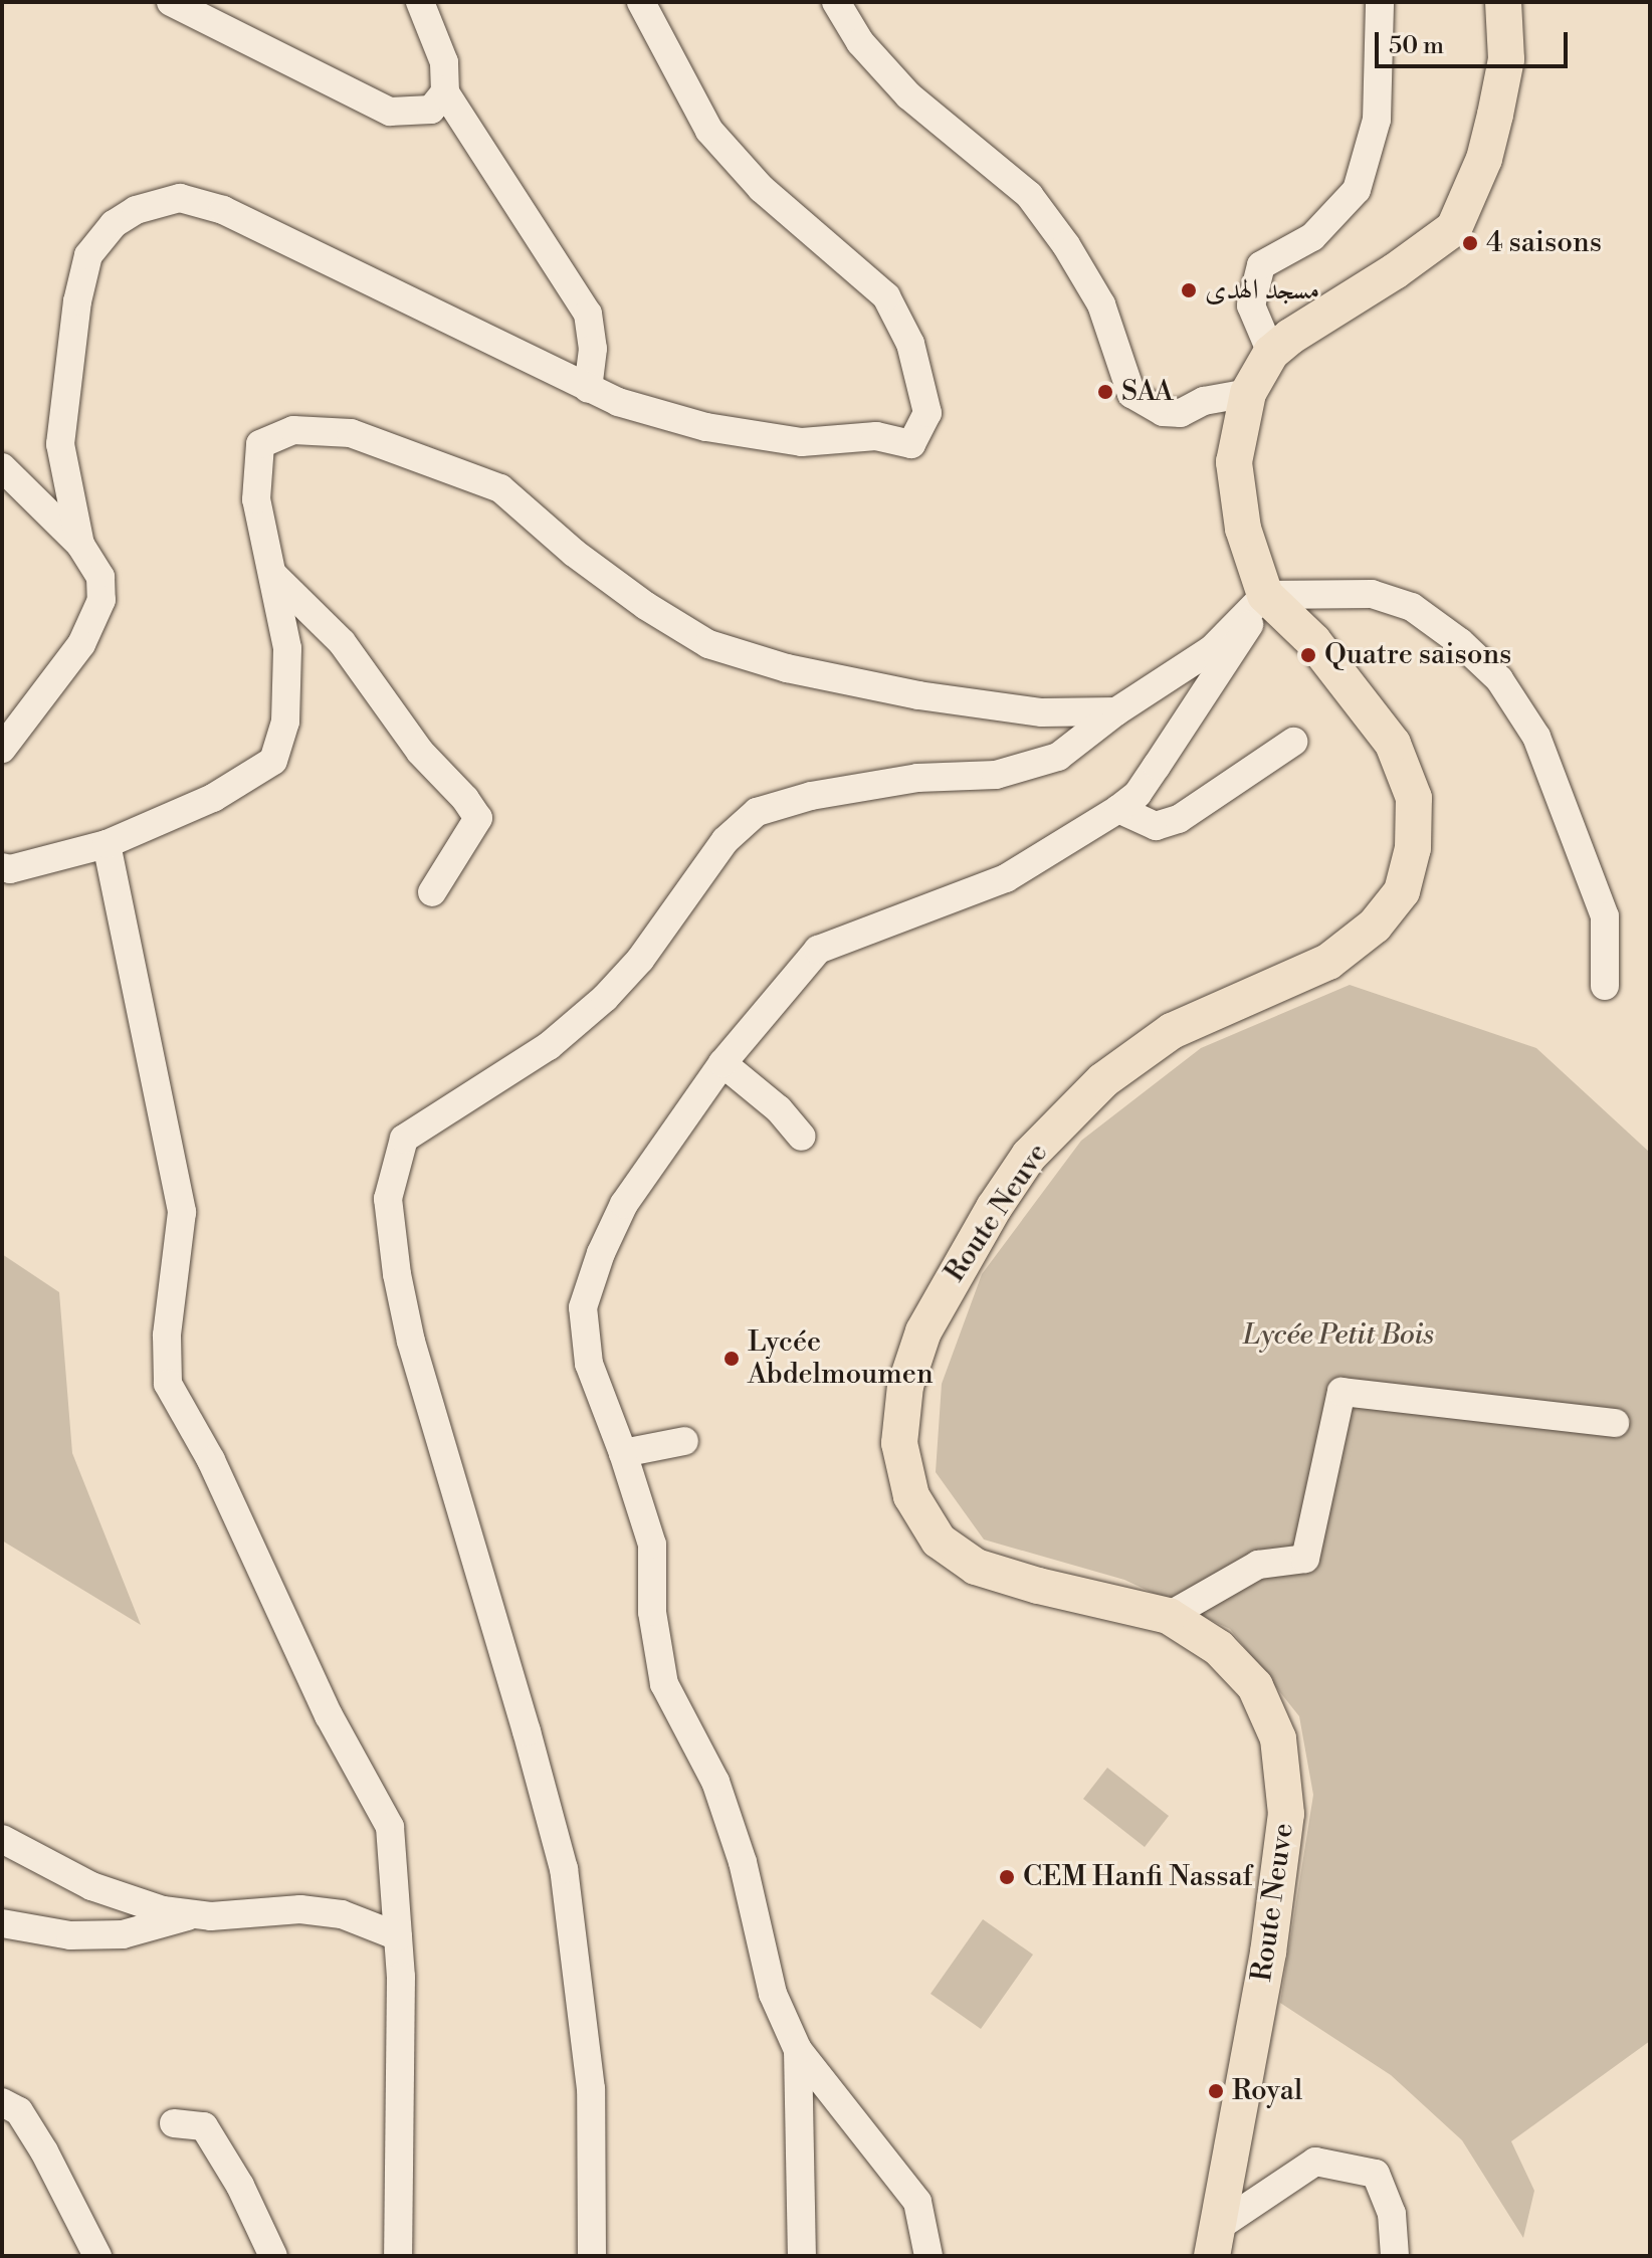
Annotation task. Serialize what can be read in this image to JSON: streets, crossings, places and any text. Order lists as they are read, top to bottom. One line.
{"streets":{"main road":["Route Neuve"]},"parks":["Lycée Petit Bois"],"places":["4 saisons","مسجد الهدى","SAA","Quatre saisons","Lycée Abdelmoumen","CEM Hanfi Nassaf","Royal"],"scale_bar":"50 m"}
